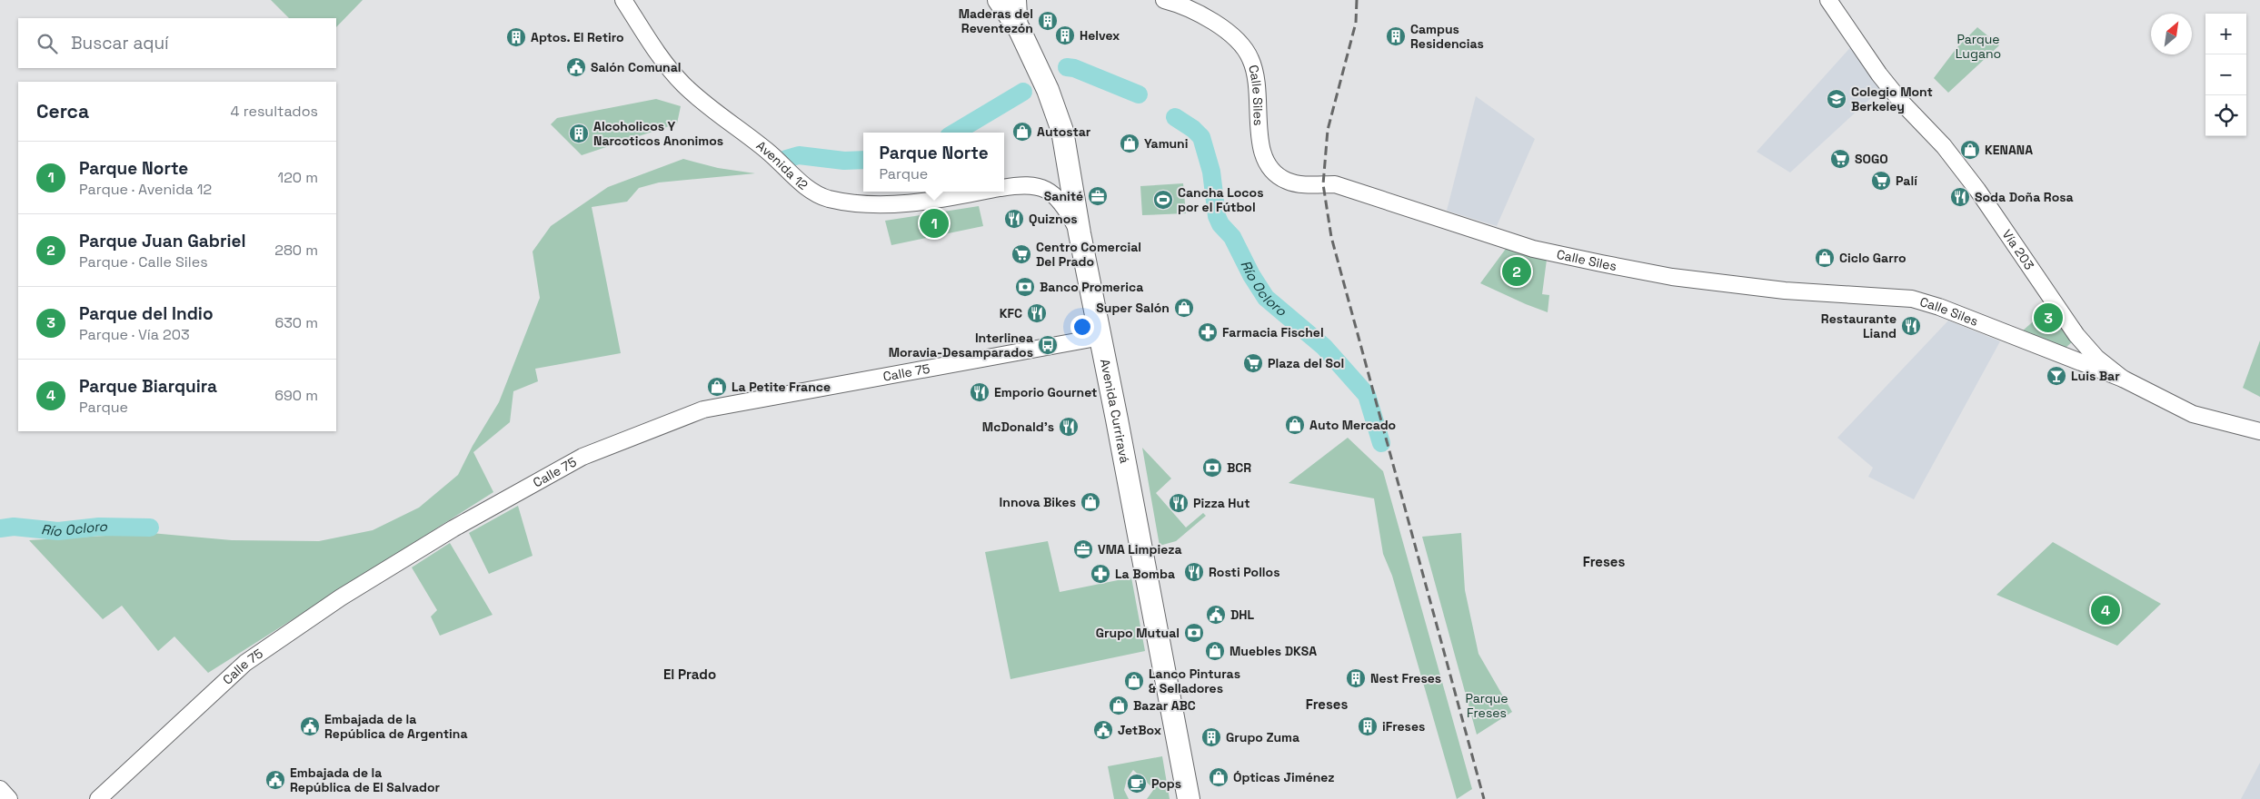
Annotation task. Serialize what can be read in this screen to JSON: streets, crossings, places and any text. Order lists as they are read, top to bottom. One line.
{"streets":{"highway":["Avenida Curriravá"],"street":["Calle Siles","Avenida 12","Vía 203","Calle 75"]},"crossings":[["Calle Siles","Vía 203"],["Avenida 12","Avenida Curriravá"],["Calle 75","Avenida Curriravá"]],"districts":["Freses","El Prado","Freses"],"water":["Río Ocloro"],"parks":["Parque Lugano","Parque Freses"],"places":{"building":["Maderas del Reventezón","Helvex","Campus Residencias","Aptos. El Retiro","Alcoholicos Y Narcoticos Anonimos","Nest Freses","iFreses","Grupo Zuma"],"public building":["Salón Comunal","DHL","Embajada de la República de Argentina","JetBox","Embajada de la República de El Salvador"],"school or university":["Colegio Mont Berkeley"],"shop":["Autostar","Yamuni","KENANA","Ciclo Garro","Super Salón","La Petite France","Auto Mercado","Innova Bikes","Muebles DKSA","Lanco Pinturas & Selladores","Bazar ABC","Ópticas Jiménez"],"supermarket":["SOGO","Palí","Centro Comercial Del Prado","Plaza del Sol"],"office":["Sanité","VMA Limpieza"],"restaurant":["Soda Doña Rosa","Quiznos","KFC","Restaurante Liand","Emporio Gournet","McDonald's","Pizza Hut","Rosti Pollos"],"sports":["Cancha Locos por el Fútbol"],"bank":["Banco Promerica","BCR","Grupo Mutual"],"pharmacy":["Farmacia Fischel","La Bomba"],"bus stop":["Interlinea Moravia-Desamparados"],"bar":["Luis Bar"],"cafe":["Pops"]},"north":"top right","page":{"map_buttons":["+","−"],"search":"Buscar aquí","heading":["Cerca","4 resultados"],"popup":["Parque Norte","Parque"],"list":[{"mark":"1","name":"Parque Norte","note":"Parque · Avenida 12","value":"120 m"},{"mark":"2","name":"Parque Juan Gabriel","note":"Parque · Calle Siles","value":"280 m"},{"mark":"3","name":"Parque del Indio","note":"Parque · Vía 203","value":"630 m"},{"mark":"4","name":"Parque Biarquira","note":"Parque","value":"690 m"}],"pins":["1","2","3","4"]}}
